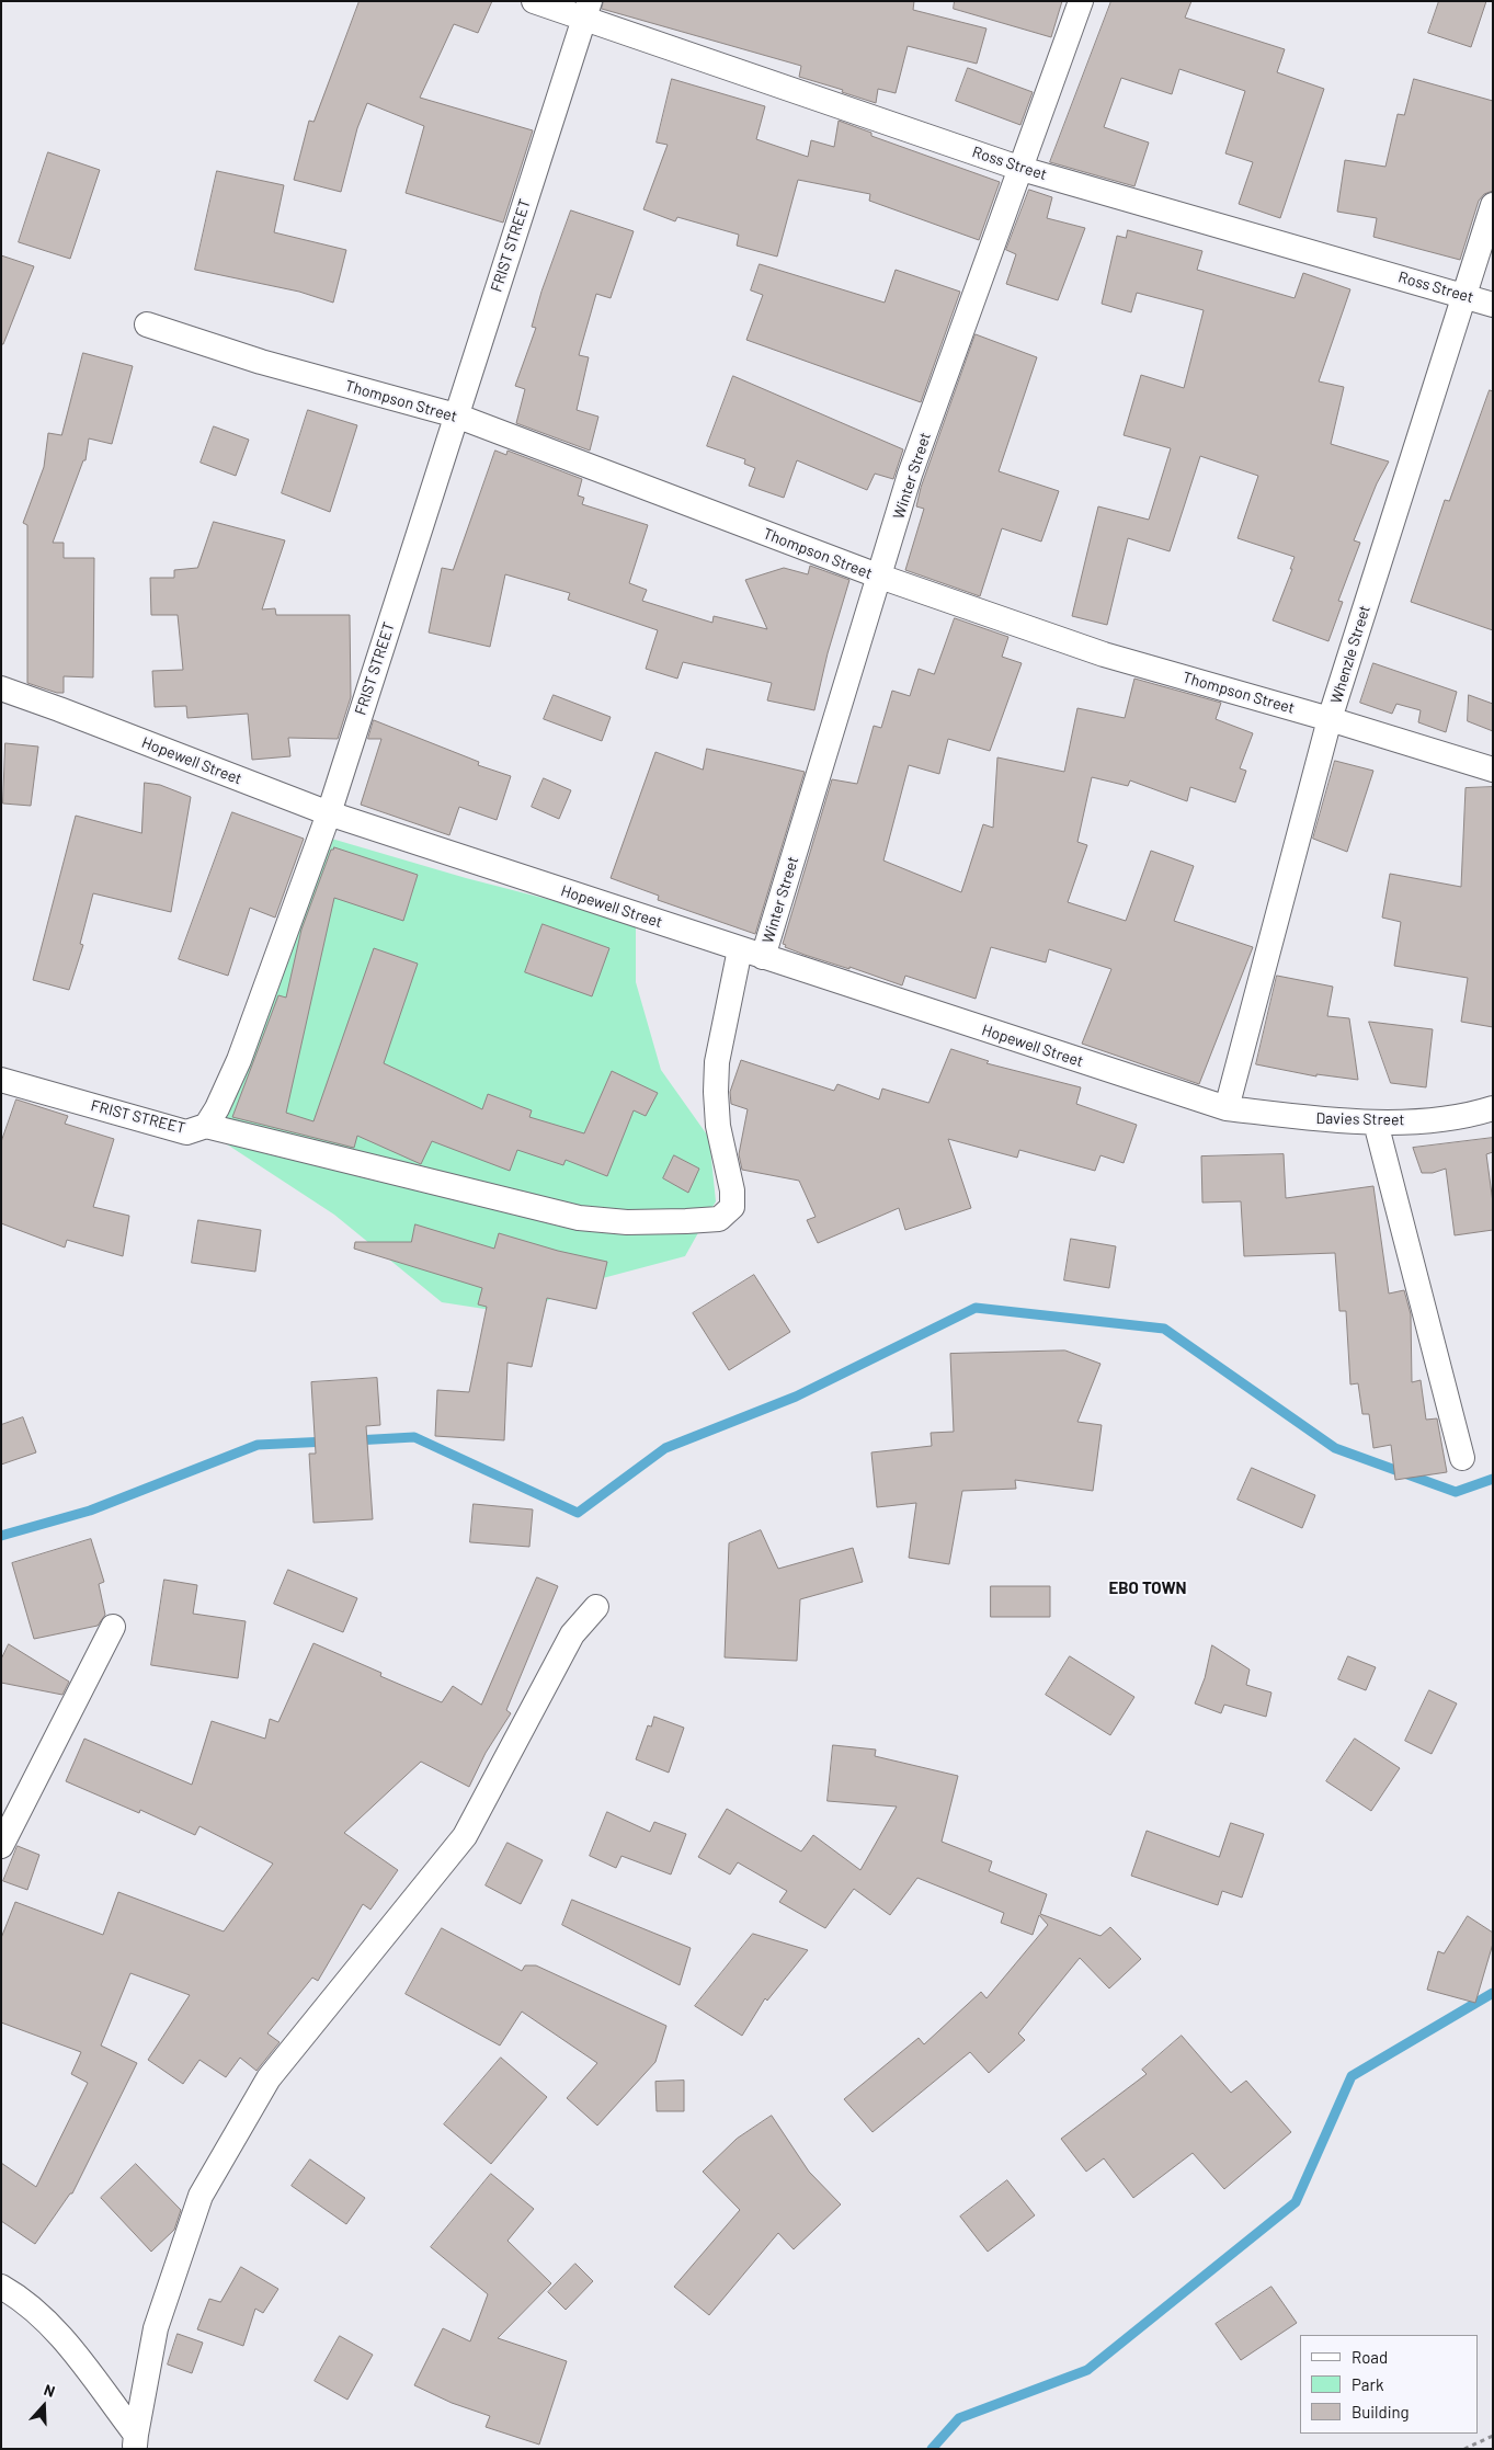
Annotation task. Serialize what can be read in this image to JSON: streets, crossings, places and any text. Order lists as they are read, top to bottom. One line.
{"streets":{"street":["Ross Street","FRIST STREET","Thompson Street","Winter Street","Whenzle Street","Hopewell Street","Davies Street"]},"crossings":[["Ross Street","FRIST STREET"],["Ross Street","Winter Street"],["Ross Street","Whenzle Street"],["FRIST STREET","Thompson Street"],["FRIST STREET","Winter Street"],["FRIST STREET","Hopewell Street"],["Thompson Street","Winter Street"],["Thompson Street","Whenzle Street"],["Winter Street","Hopewell Street"],["Whenzle Street","Hopewell Street"],["Whenzle Street","Davies Street"],["Hopewell Street","Davies Street"]],"districts":["EBO TOWN"],"legend":["Road","Park","Building"],"north":"top"}
